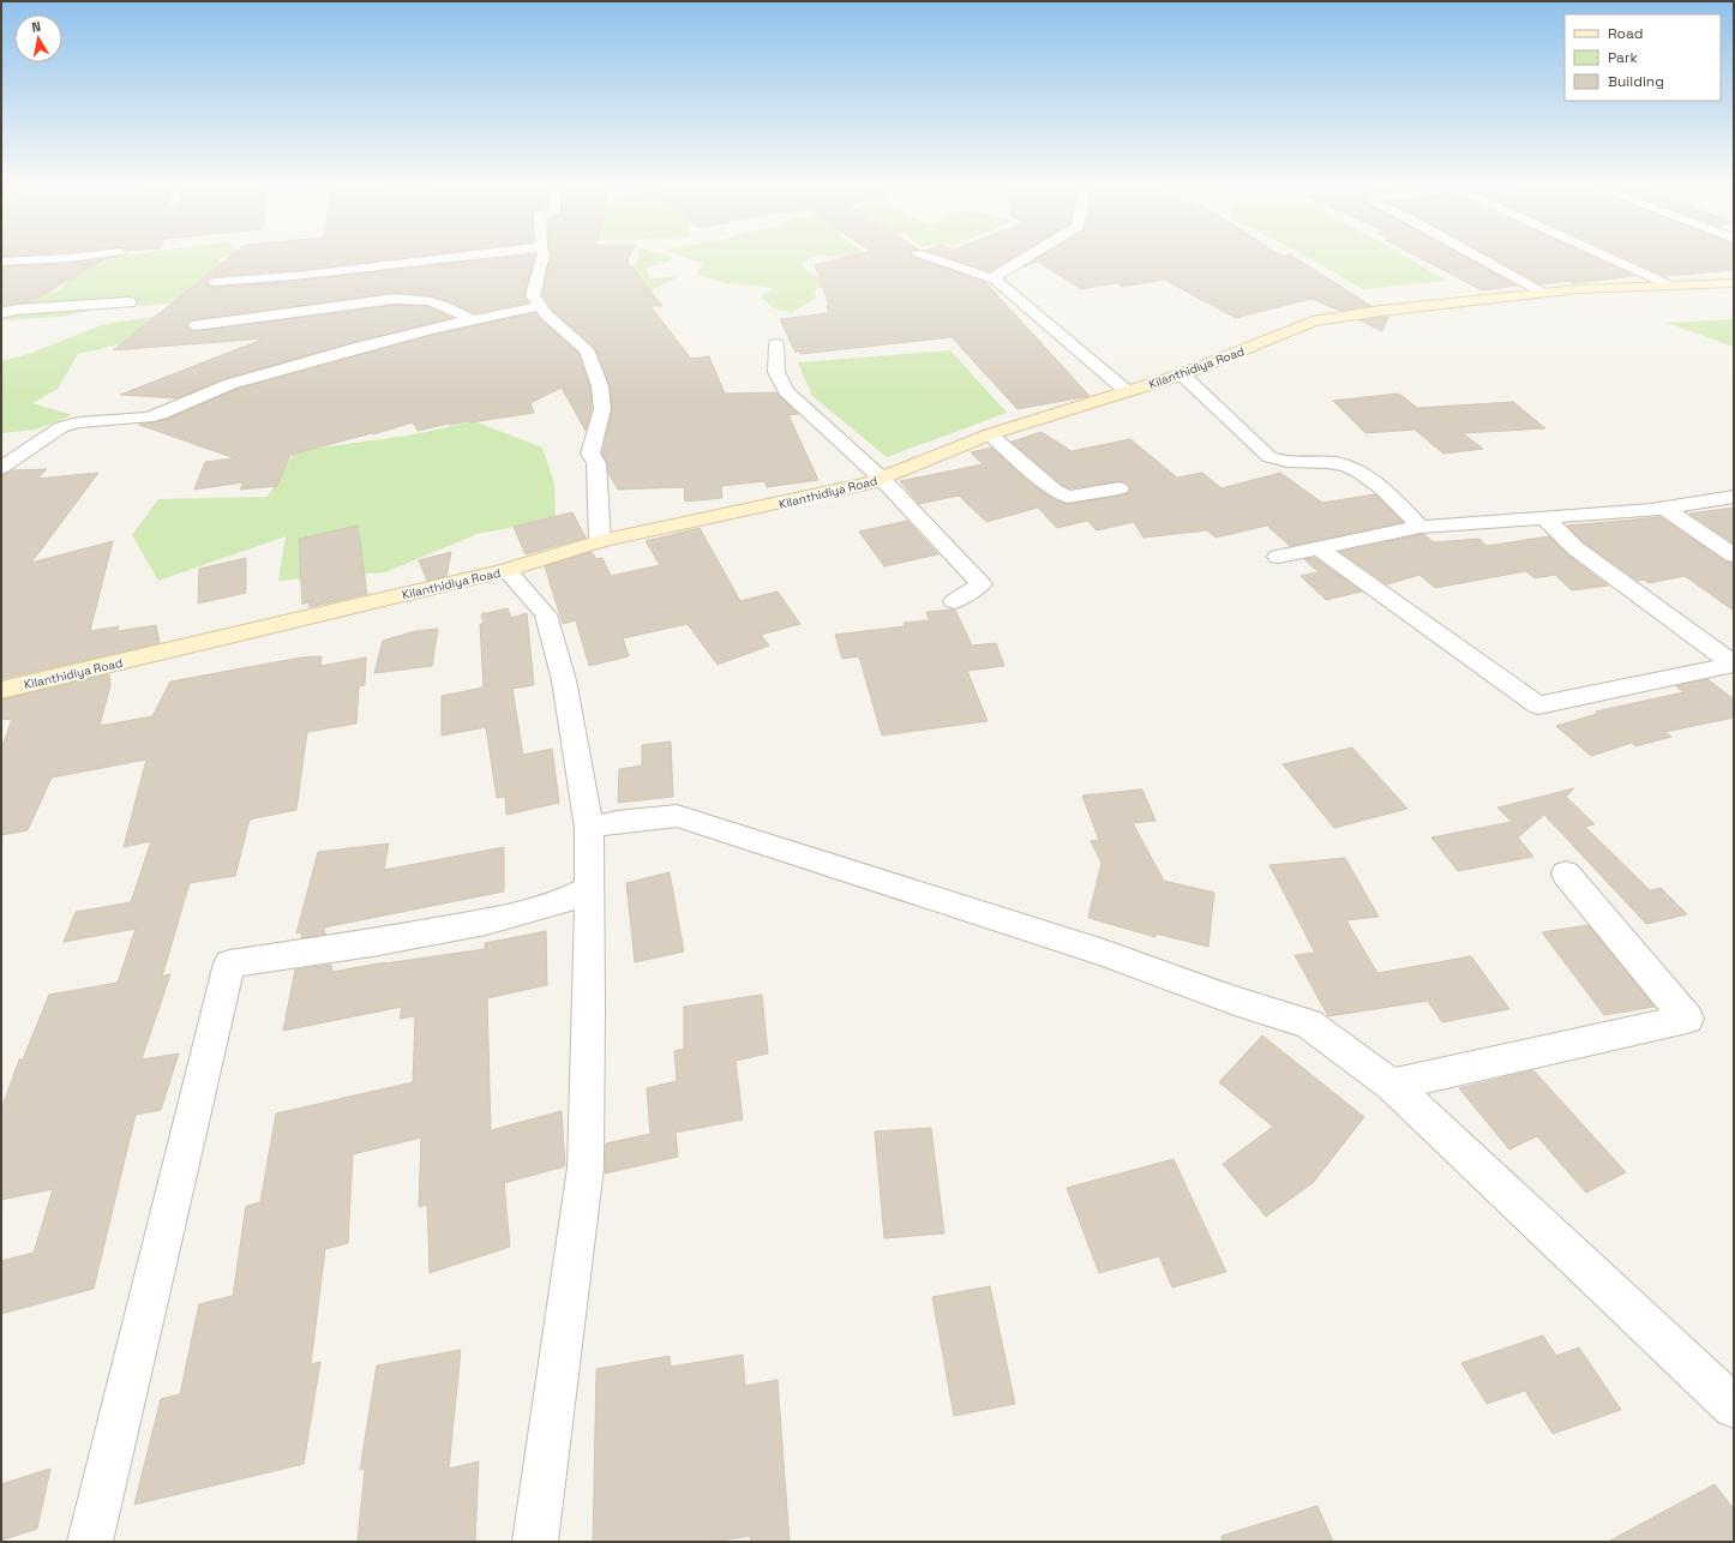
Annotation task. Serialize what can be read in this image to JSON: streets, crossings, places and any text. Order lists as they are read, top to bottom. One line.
{"streets":{"street":["Kilanthidiya Road"]},"legend":["Road","Park","Building"],"north":"top"}
